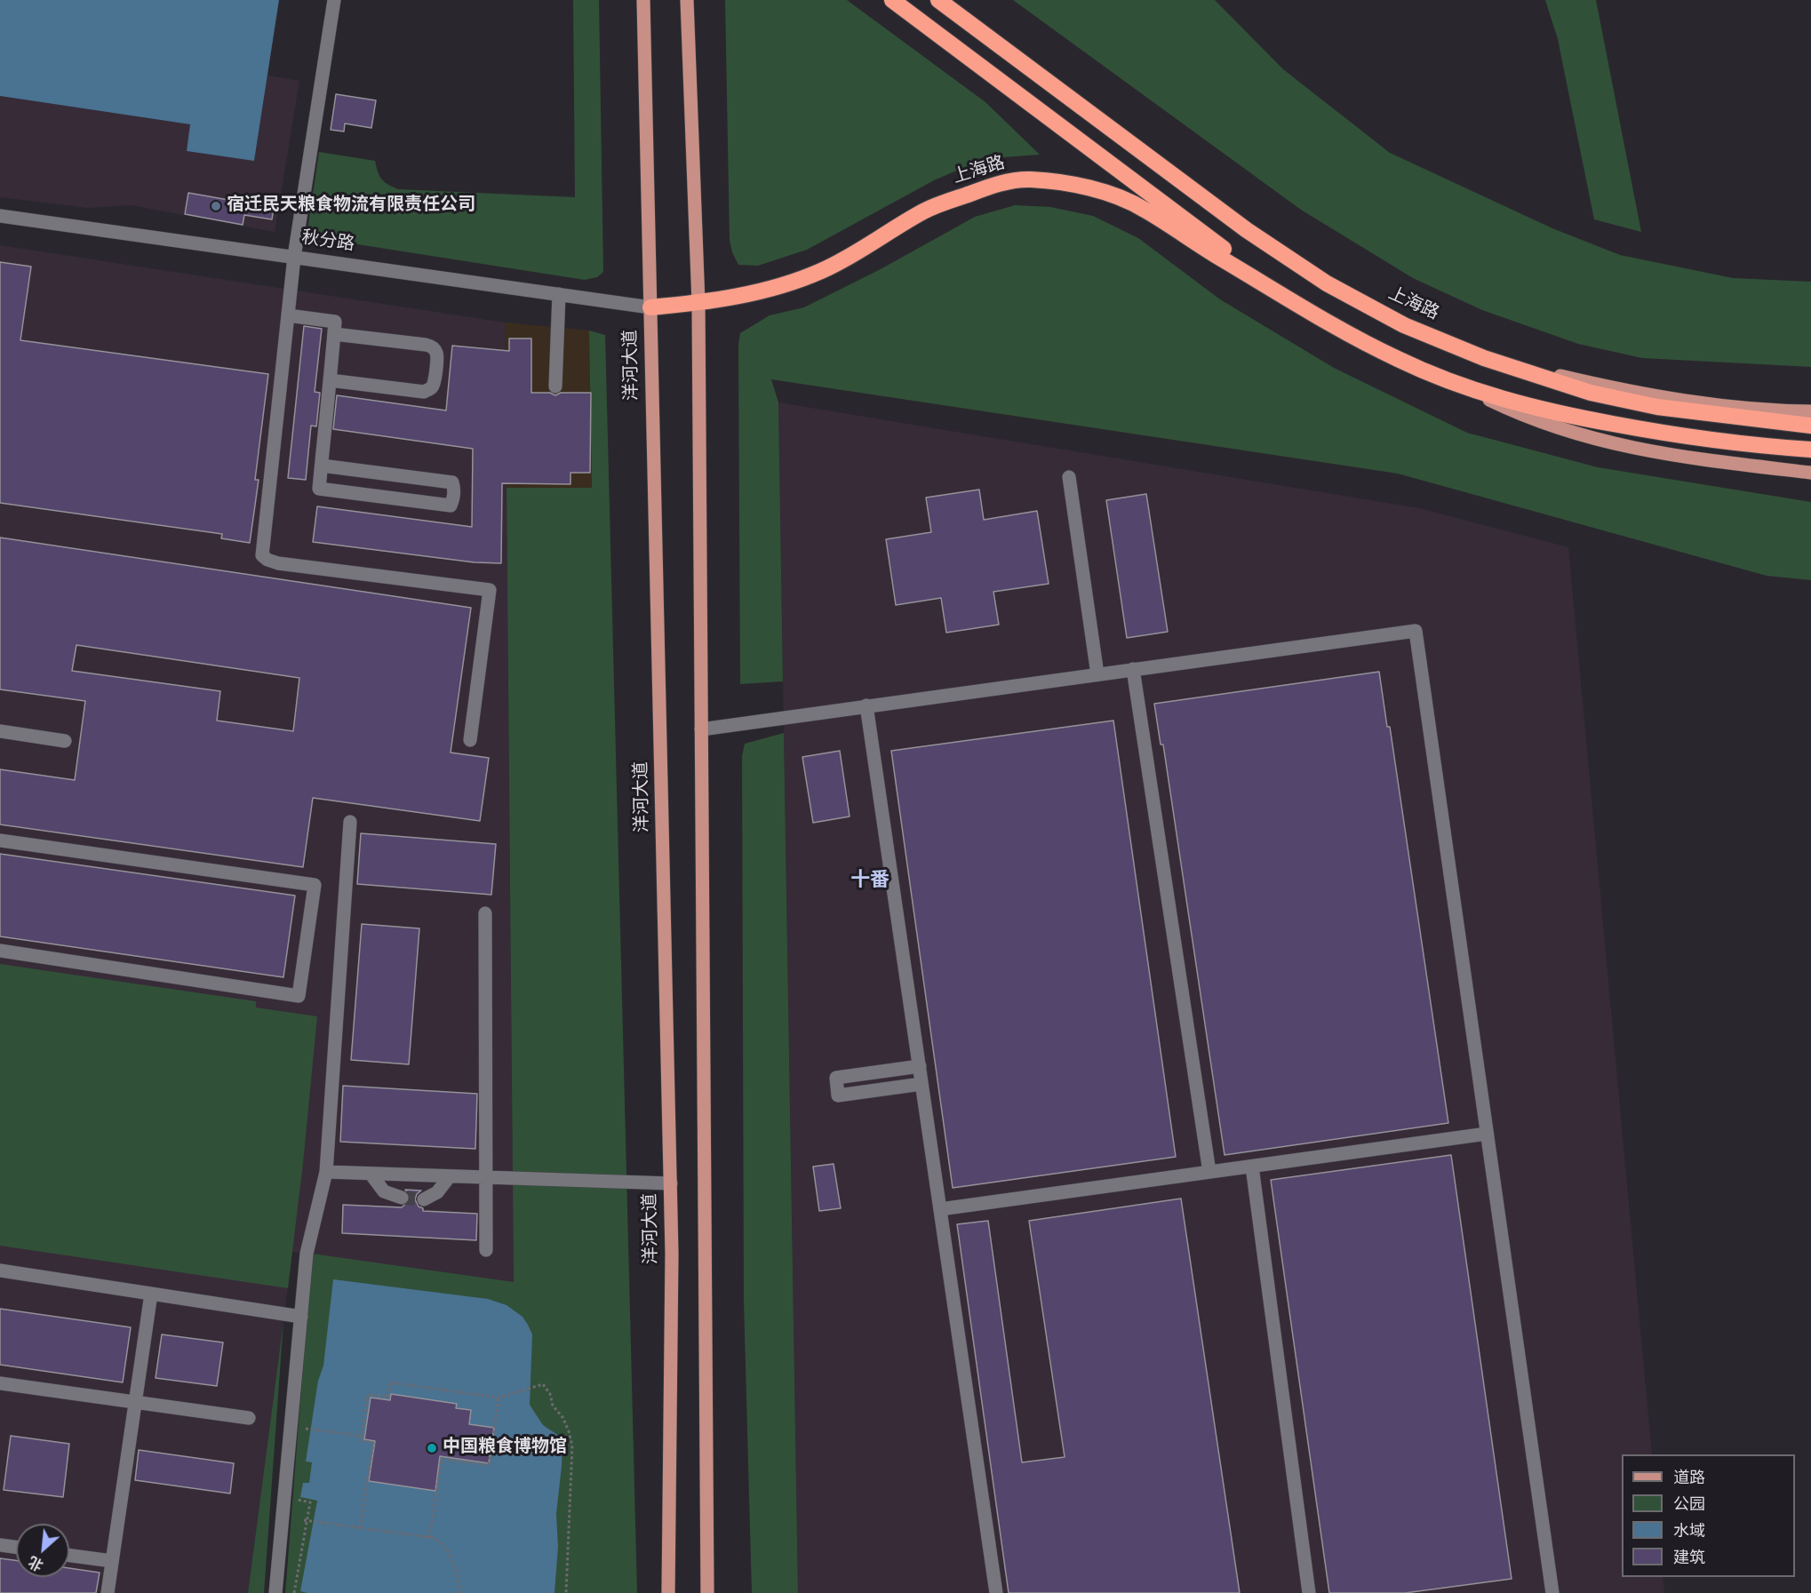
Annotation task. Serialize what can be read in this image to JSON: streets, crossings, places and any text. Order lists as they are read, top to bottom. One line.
{"streets":{"highway":["上海路"],"main road":["洋河大道"],"street":["秋分路"]},"crossings":[["上海路","秋分路"],["上海路","洋河大道"],["秋分路","洋河大道"]],"districts":["十番"],"places":["宿迁民天粮食物流有限责任公司","中国粮食博物馆"],"legend":["道路","公园","水域","建筑"],"north":"bottom left"}
